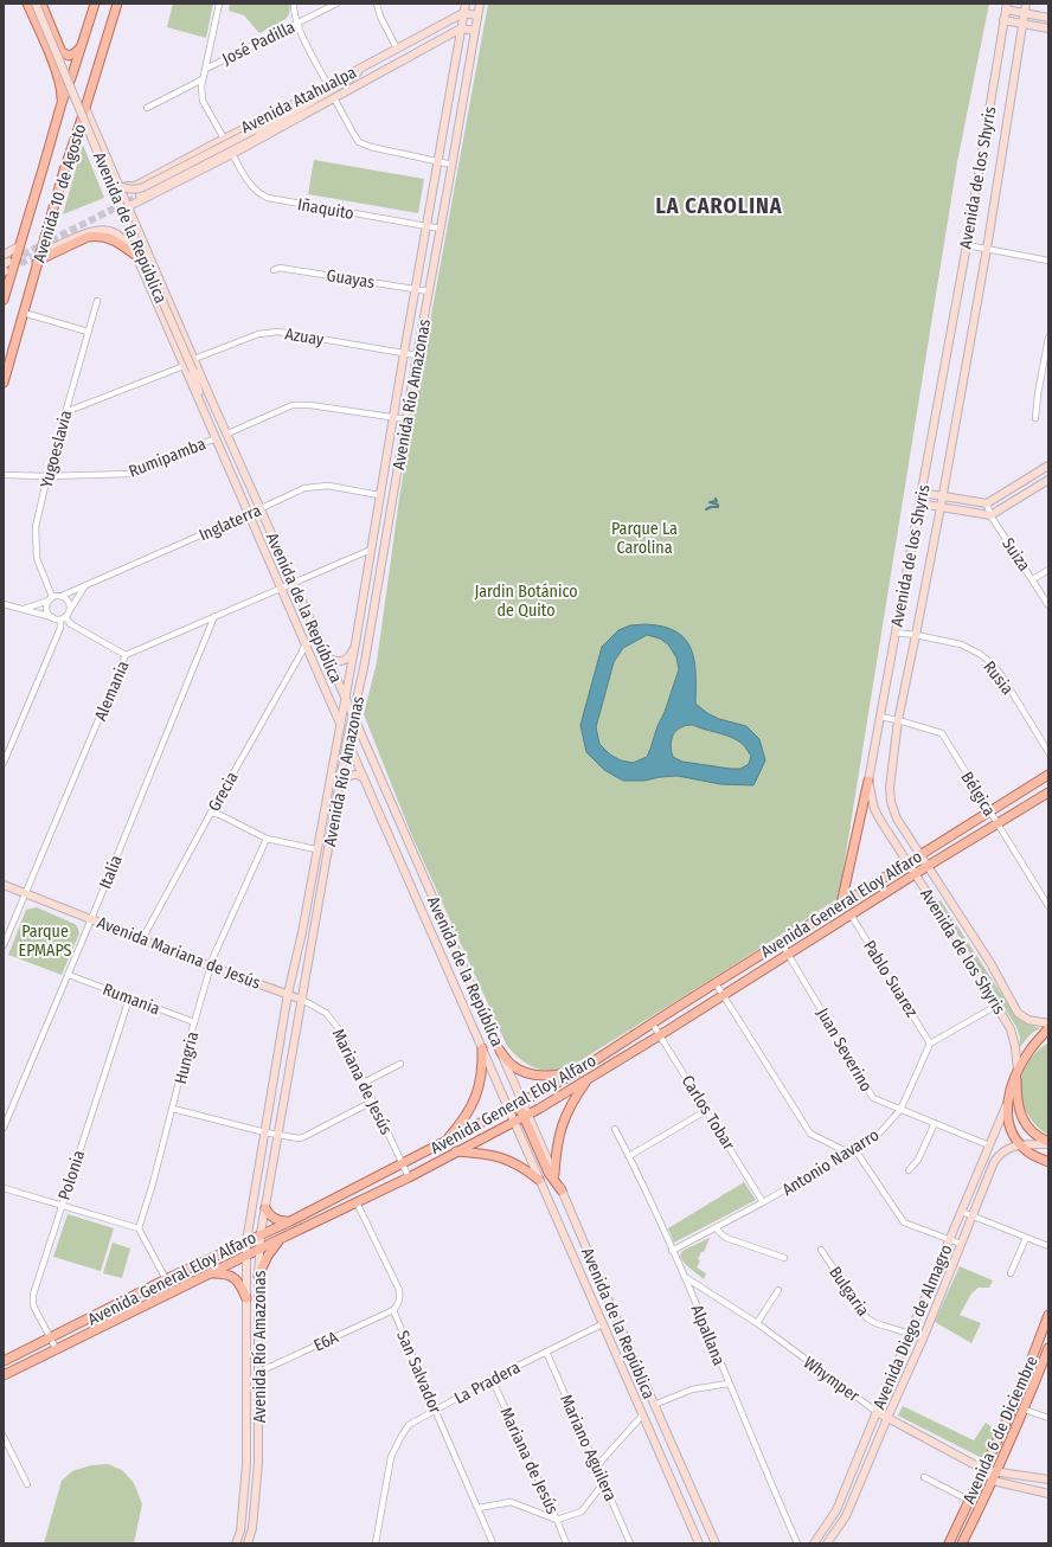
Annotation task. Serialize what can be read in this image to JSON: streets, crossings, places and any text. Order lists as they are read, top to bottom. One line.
{"streets":{"main road":["Avenida Atahualpa","Avenida de los Shyris","Avenida 10 de Agosto","Avenida de la República","Avenida Río Amazonas","Avenida General Eloy Alfaro","Avenida Mariana de Jesús","Avenida Diego de Almagro","Whymper","Avenida 6 de Diciembre"],"street":["José Padilla","Iñaquito","Guayas","Azuay","Yugoeslavia","Rumipamba","Inglaterra","Suiza","Rusia","Alemania","Grecia","Bélgica","Italia","Pablo Suarez","Rumania","Juan Severino","Hungria","Mariana de Jesús","Carlos Tobar","Antonio Navarro","Polonia","Bulgaria","Alpallana","E6A","San Salvador","La Pradera","Mariano Aguilera"]},"crossings":[["Avenida Atahualpa","Iñaquito"],["Avenida Atahualpa","Avenida de la República"],["Avenida Atahualpa","Avenida Río Amazonas"],["Avenida de los Shyris","Rusia"],["Avenida de los Shyris","Bélgica"],["Avenida de los Shyris","Avenida General Eloy Alfaro"],["Avenida 10 de Agosto","Avenida de la República"],["Iñaquito","Avenida Río Amazonas"],["Avenida de la República","Azuay"],["Avenida de la República","Avenida Río Amazonas"],["Avenida de la República","Rumipamba"],["Avenida de la República","Inglaterra"],["Avenida de la República","Alemania"],["Avenida de la República","Grecia"],["Avenida de la República","Avenida General Eloy Alfaro"],["Avenida de la República","La Pradera"],["Guayas","Avenida Río Amazonas"],["Azuay","Avenida Río Amazonas"],["Avenida Río Amazonas","Rumipamba"],["Avenida Río Amazonas","Inglaterra"],["Avenida Río Amazonas","Alemania"],["Avenida Río Amazonas","Avenida General Eloy Alfaro"],["Avenida Río Amazonas","Avenida Mariana de Jesús"],["Avenida Río Amazonas","Mariana de Jesús"],["Avenida Río Amazonas","E6A"],["Yugoeslavia","Rumipamba"],["Yugoeslavia","Inglaterra"],["Alemania","Italia"],["Alemania","Avenida Mariana de Jesús"],["Grecia","Avenida Mariana de Jesús"],["Bélgica","Avenida General Eloy Alfaro"],["Italia","Avenida Mariana de Jesús"],["Italia","Rumania"],["Avenida General Eloy Alfaro","Pablo Suarez"],["Avenida General Eloy Alfaro","Juan Severino"],["Avenida General Eloy Alfaro","Mariana de Jesús"],["Avenida General Eloy Alfaro","Carlos Tobar"],["Avenida General Eloy Alfaro","Polonia"],["Avenida General Eloy Alfaro","San Salvador"],["Avenida Mariana de Jesús","Hungria"],["Avenida Mariana de Jesús","Mariana de Jesús"],["Pablo Suarez","Antonio Navarro"],["Rumania","Hungria"],["Rumania","Polonia"],["Juan Severino","Antonio Navarro"],["Juan Severino","Avenida Diego de Almagro"],["Mariana de Jesús","La Pradera"],["Carlos Tobar","Antonio Navarro"],["Antonio Navarro","Alpallana"],["Bulgaria","Avenida Diego de Almagro"],["Avenida Diego de Almagro","Whymper"],["Alpallana","Whymper"],["E6A","San Salvador"],["San Salvador","La Pradera"],["Whymper","Avenida 6 de Diciembre"],["La Pradera","Mariano Aguilera"]],"districts":["LA CAROLINA"],"parks":["Parque La Carolina","Jardin Botánico de Quito","Parque EPMAPS"]}
